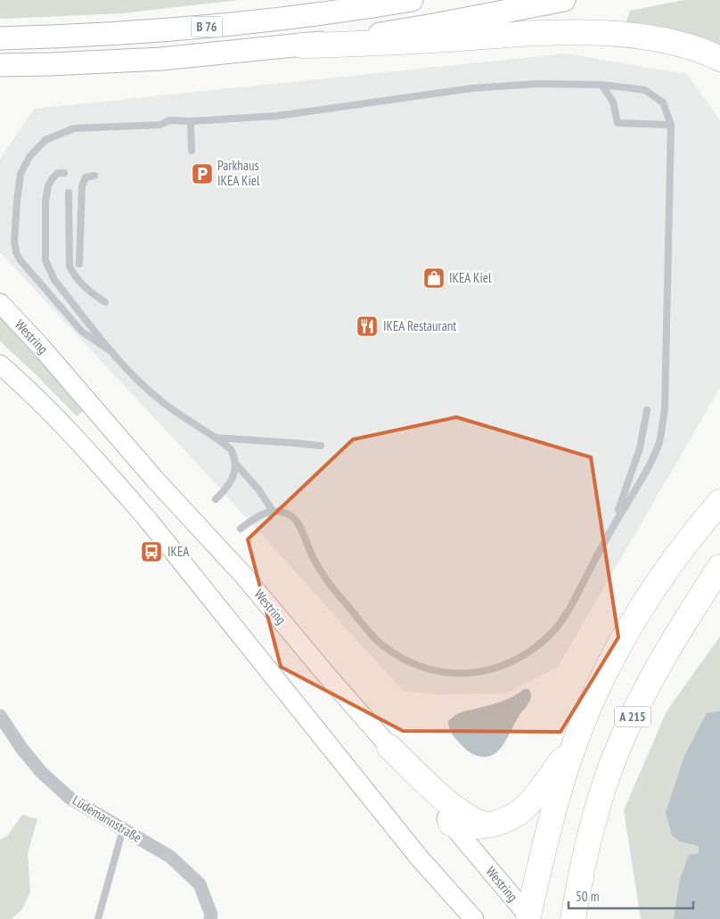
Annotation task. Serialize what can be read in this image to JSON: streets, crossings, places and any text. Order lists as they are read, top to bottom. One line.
{"streets":{"highway":["B 76","A 215"],"main road":["Westring"],"street":["Lüdemannstraße"]},"places":{"parking":["Parkhaus IKEA Kiel"],"shop":["IKEA Kiel"],"restaurant":["IKEA Restaurant"],"bus stop":["IKEA"]},"scale_bar":"50 m"}
